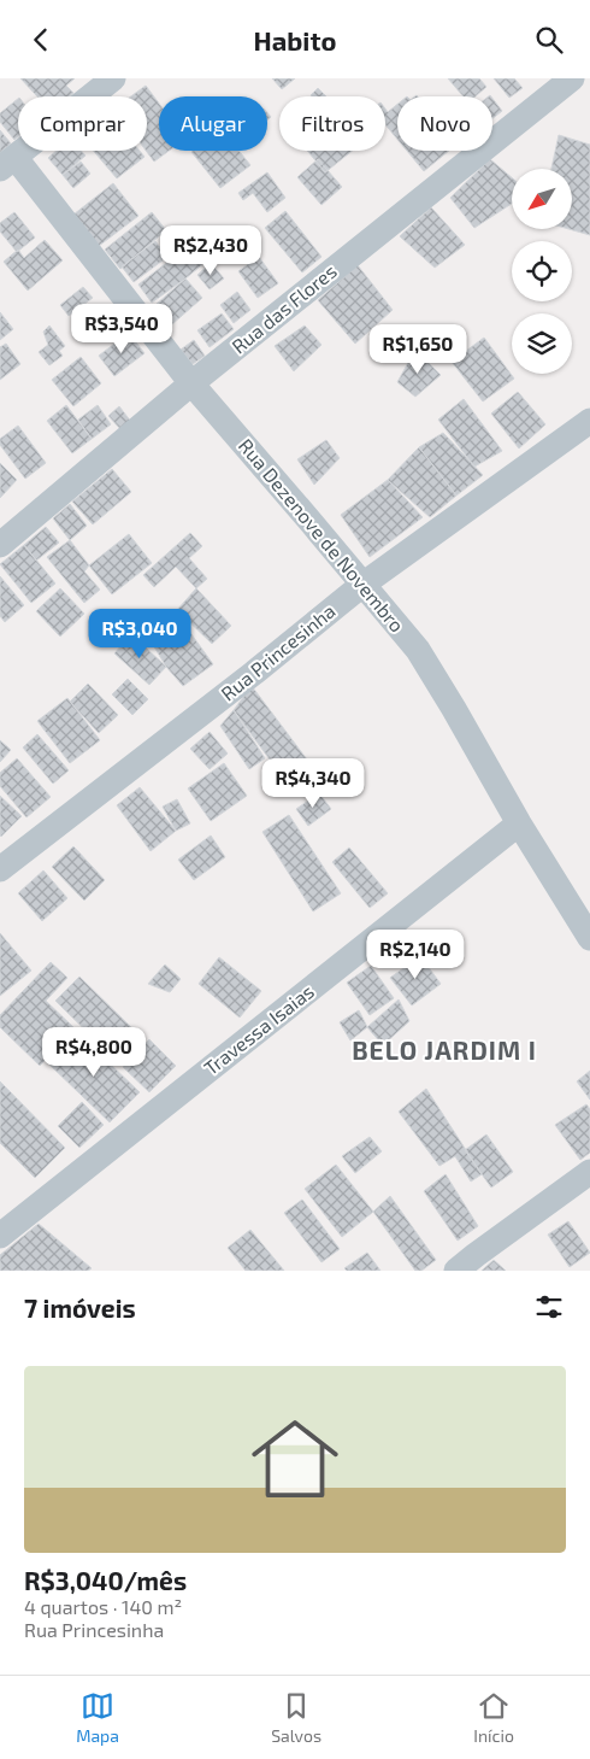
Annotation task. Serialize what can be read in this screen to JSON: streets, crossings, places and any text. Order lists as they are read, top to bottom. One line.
{"streets":{"street":["Rua das Flores","Rua Dezenove de Novembro","Rua Princesinha","Travessa Isaias"]},"crossings":[["Rua das Flores","Rua Dezenove de Novembro"],["Rua Dezenove de Novembro","Rua Princesinha"],["Rua Dezenove de Novembro","Travessa Isaias"]],"districts":["BELO JARDIM I"],"north":"bottom left","page":{"header":"Habito","chip":["Comprar","Alugar","Filtros","Novo"],"price":["R$2,430","R$3,540","R$1,650","R$3,040","R$4,340","R$2,140","R$4,800"],"heading":"7 imóveis","list":[{"name":"R$3,040/mês","note":"4 quartos · 140 m² · Rua Princesinha"}],"tabs":["Mapa","Salvos","Início"]}}
